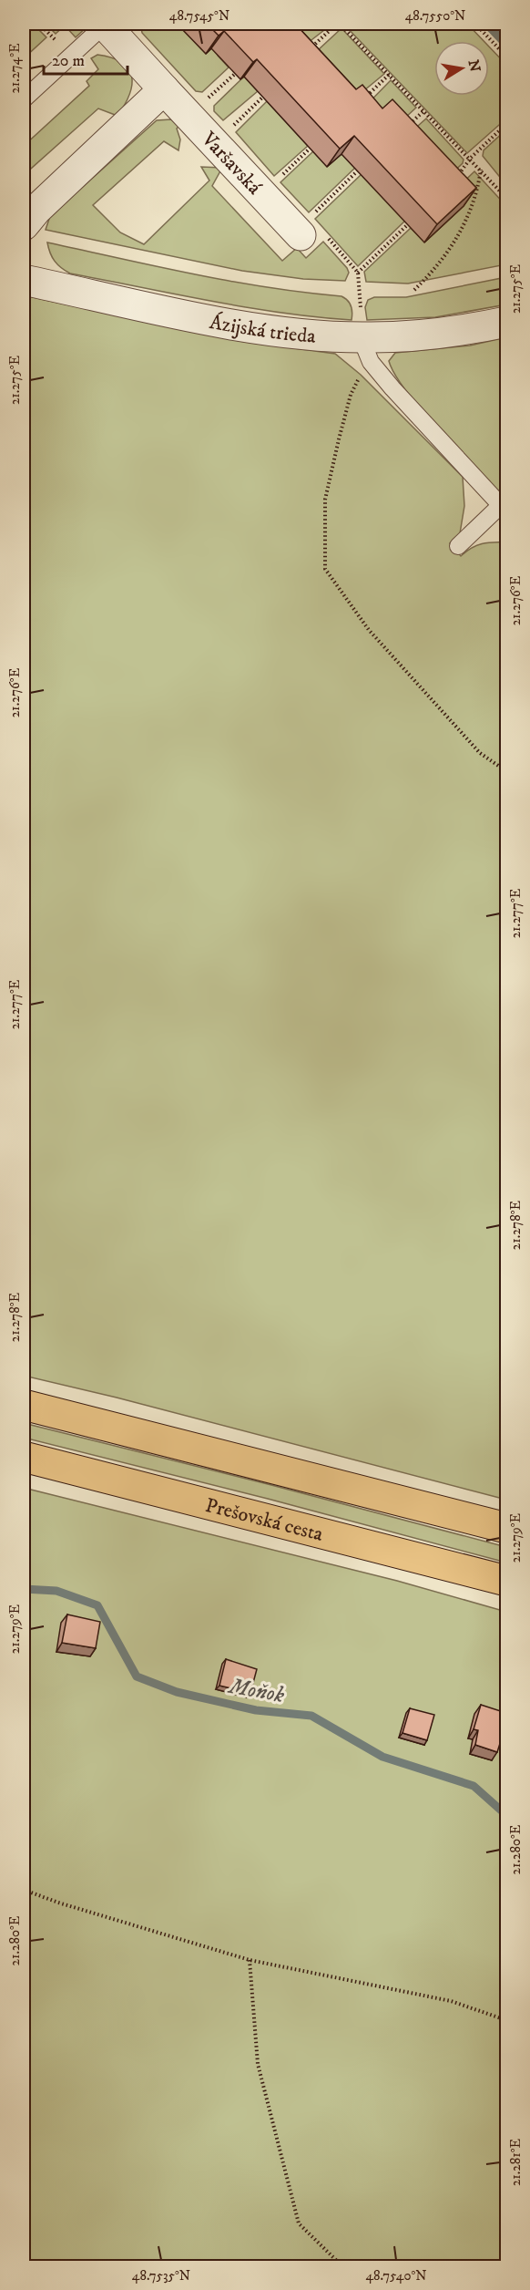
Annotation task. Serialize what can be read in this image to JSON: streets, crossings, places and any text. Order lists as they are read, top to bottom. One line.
{"streets":{"highway":["Prešovská cesta"],"street":["Varšavská","Ázijská trieda"]},"water":["Moňok"],"scale_bar":"20 m","north":"right","coordinates":["48.7545°N","48.7550°N","21.274°E","21.275°E","21.276°E","21.277°E","21.278°E","21.279°E","21.280°E","21.281°E","48.7535°N","48.7540°N"]}
